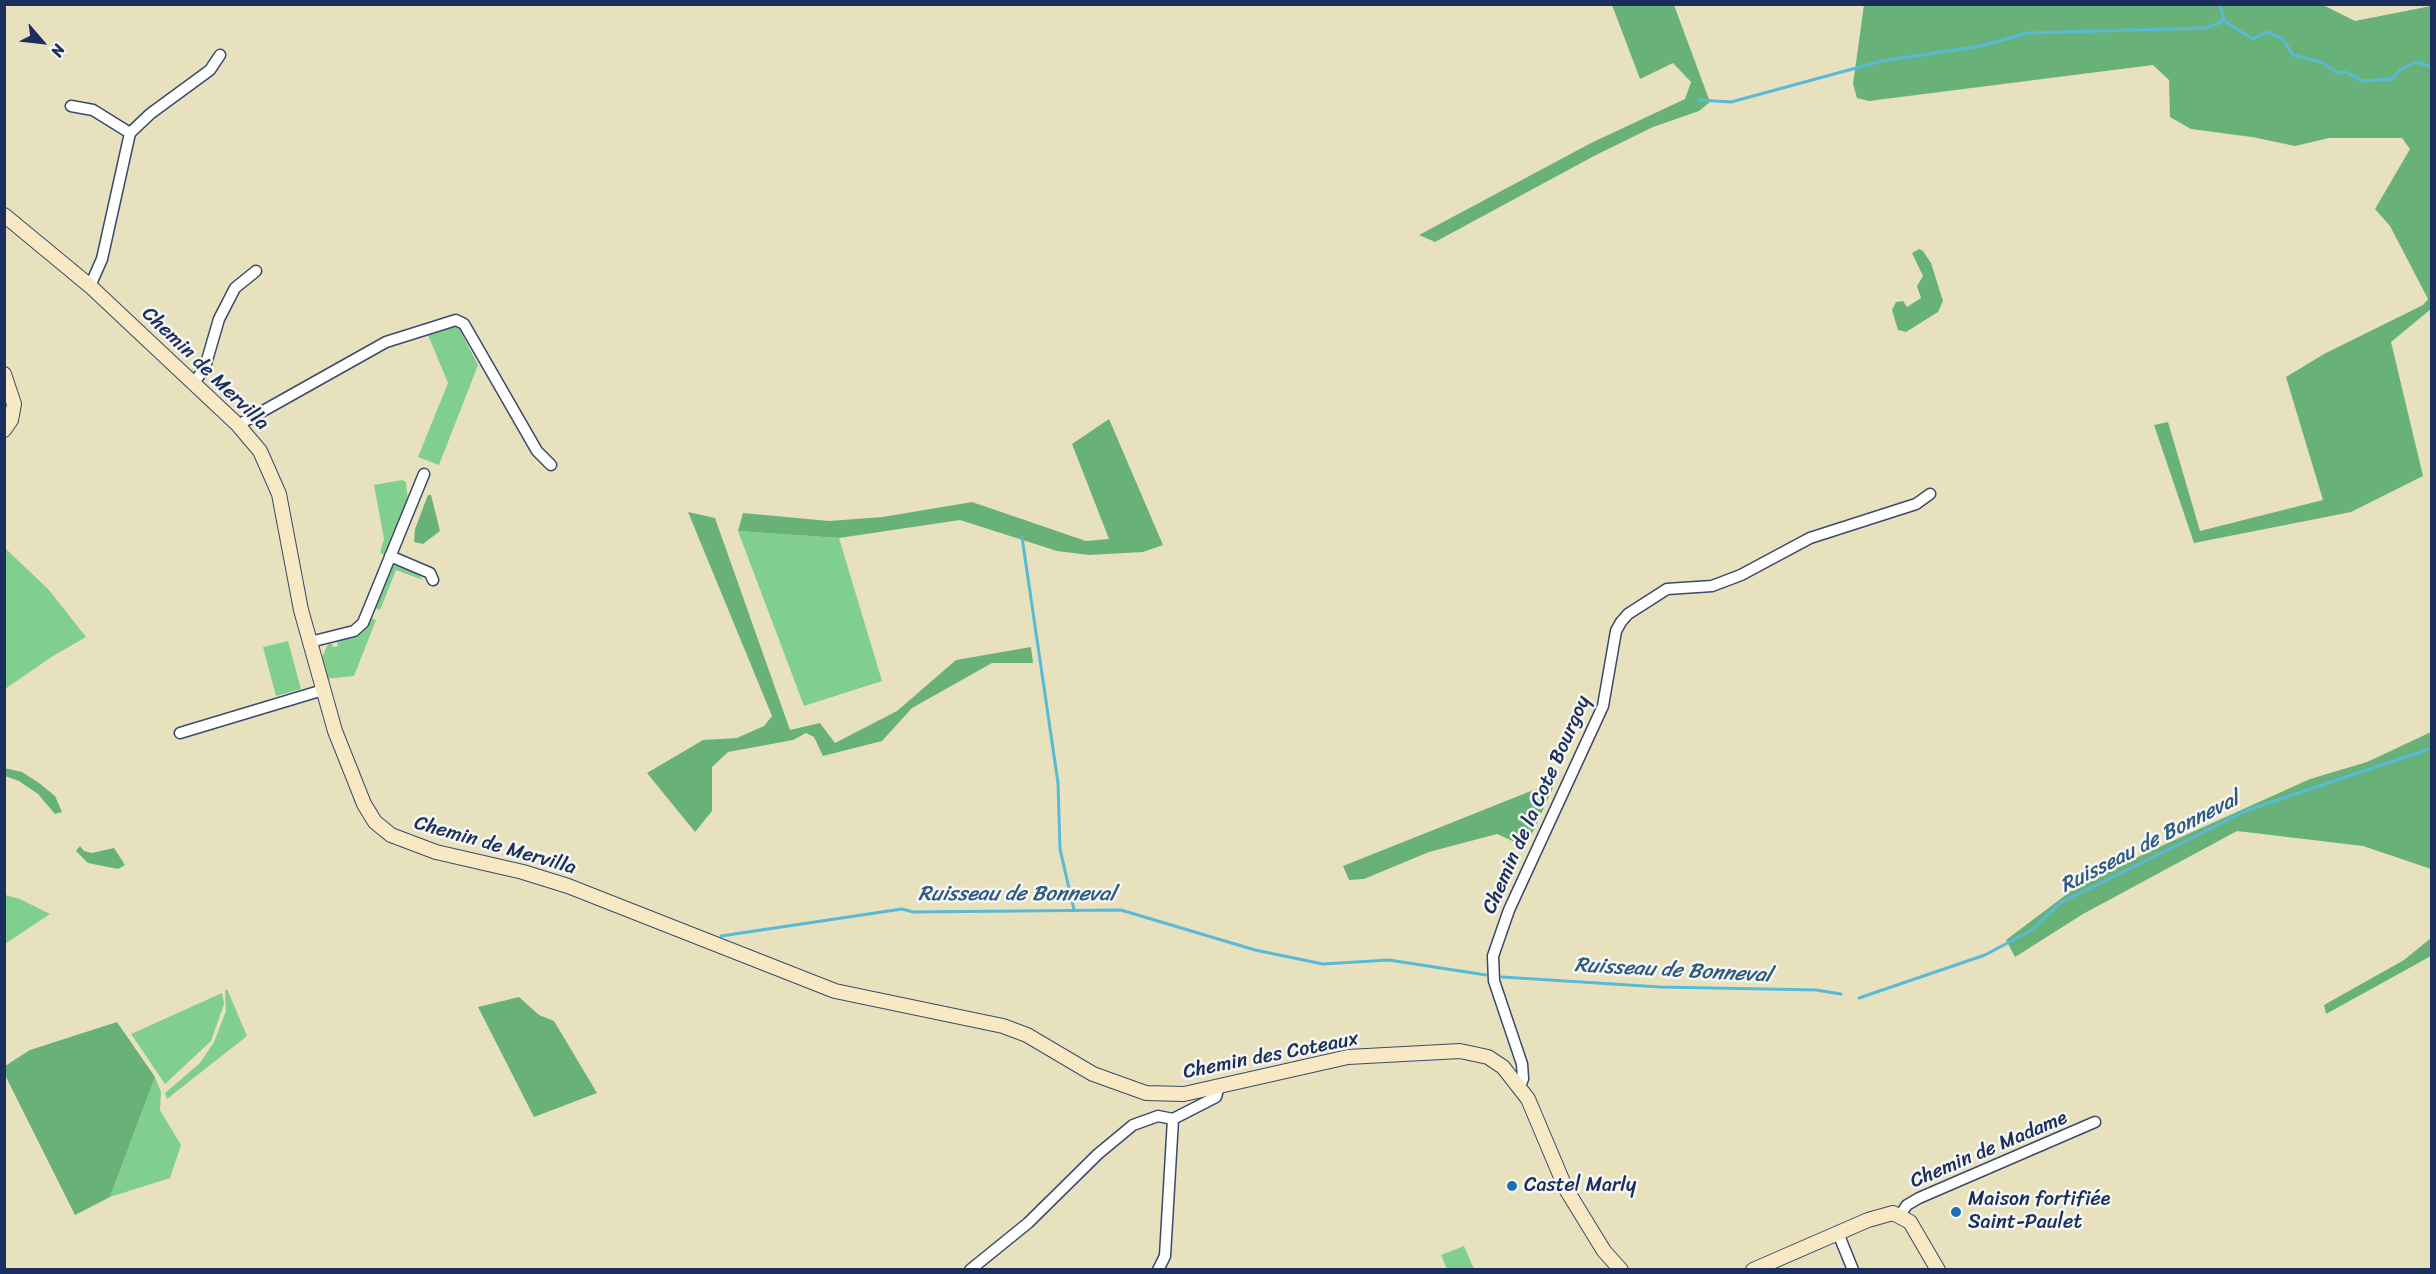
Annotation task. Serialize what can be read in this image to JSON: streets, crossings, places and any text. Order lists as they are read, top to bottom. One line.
{"streets":{"street":["Chemin de Mervilla","Chemin de la Cote Bourgoy","Chemin des Coteaux","Chemin de Madame"]},"crossings":[["Chemin de Mervilla","Chemin des Coteaux"],["Chemin de la Cote Bourgoy","Chemin des Coteaux"]],"water":["Ruisseau de Bonneval"],"places":["Castel Marly","Maison fortifiée Saint-Paulet"],"north":"bottom right"}
